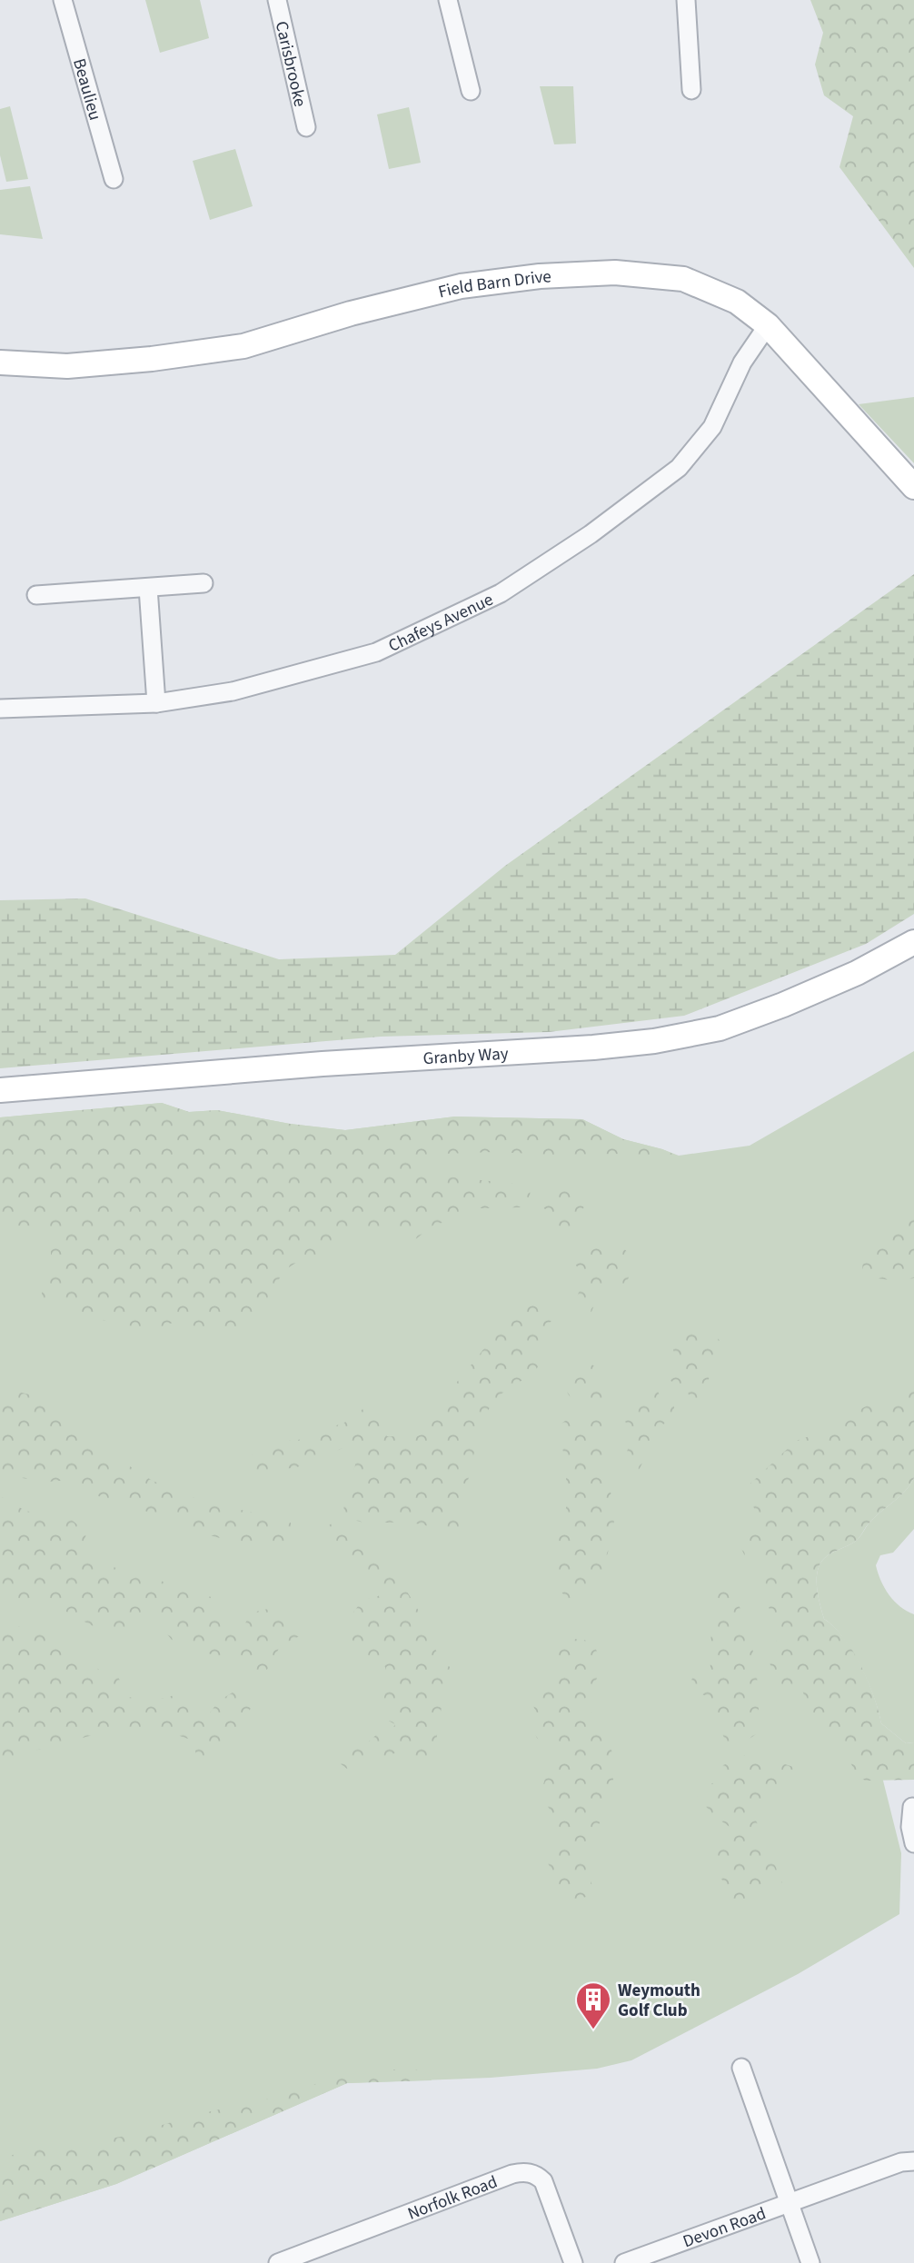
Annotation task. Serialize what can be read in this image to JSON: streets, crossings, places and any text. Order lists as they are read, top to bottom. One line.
{"streets":{"street":["Carisbrooke","Beaulieu","Field Barn Drive","Chafeys Avenue","Granby Way","Norfolk Road","Devon Road"]},"crossings":[["Field Barn Drive","Chafeys Avenue"]],"places":{"building":["Weymouth Golf Club"]}}
